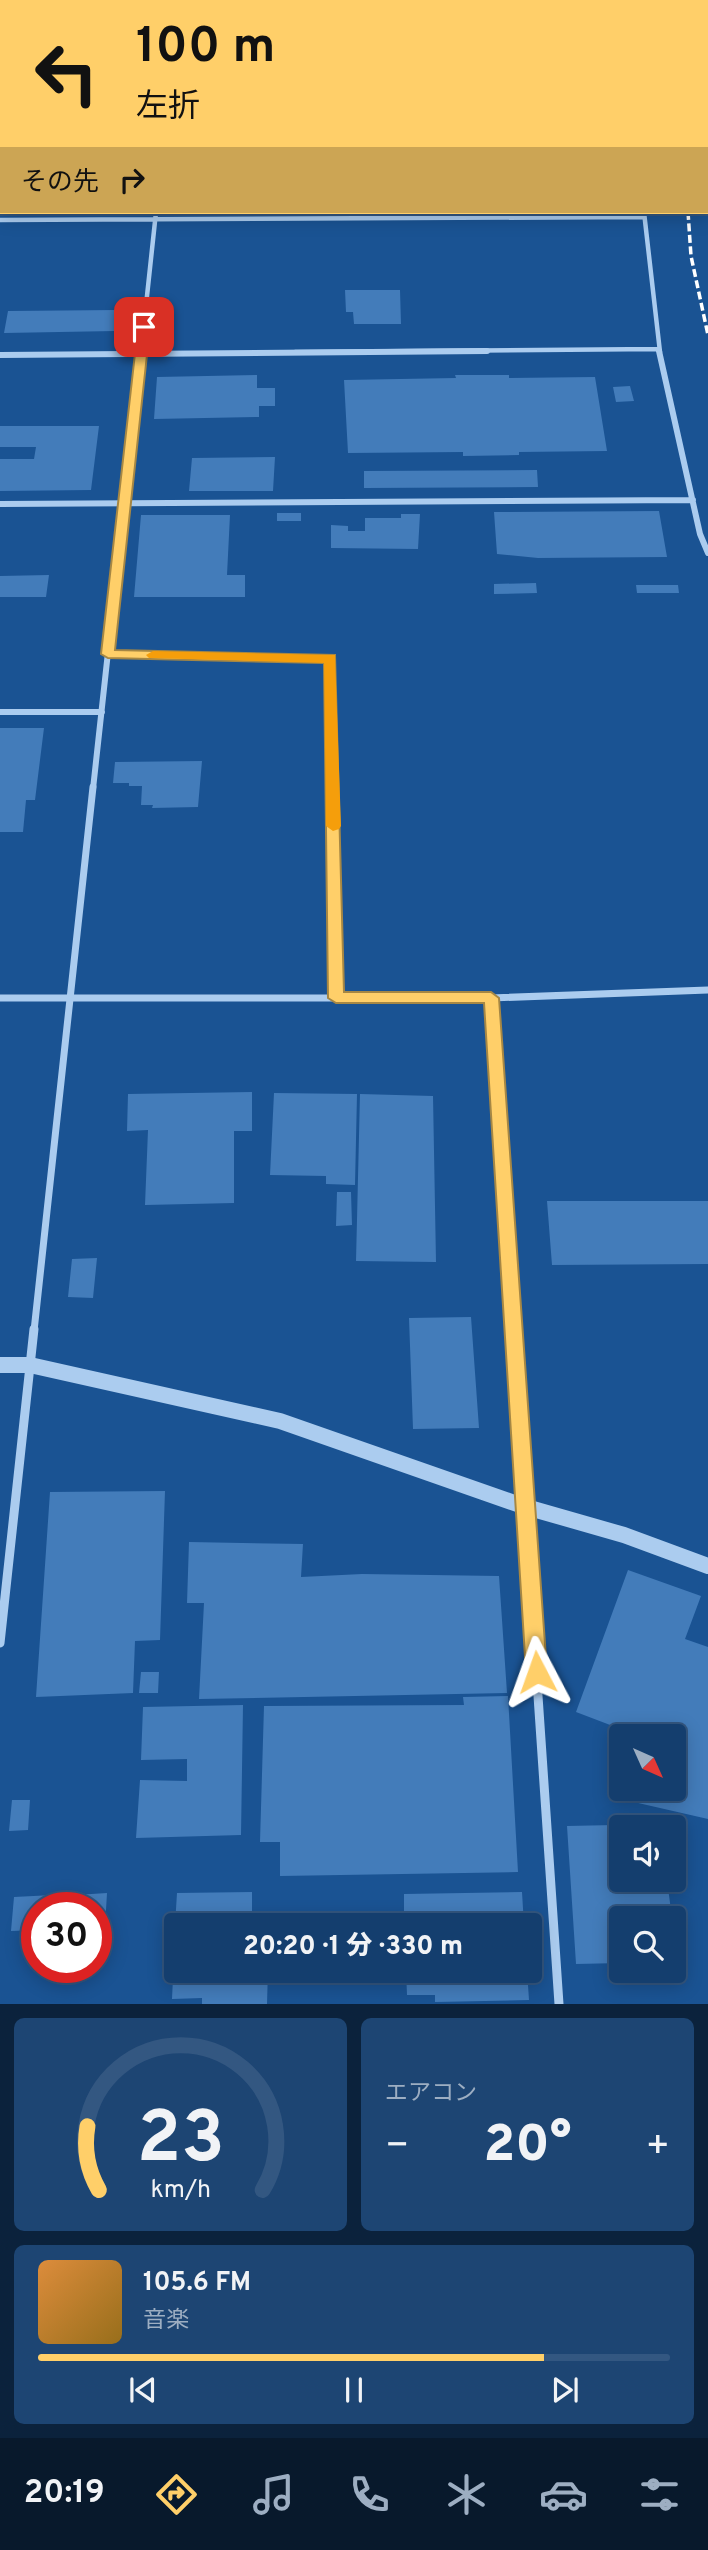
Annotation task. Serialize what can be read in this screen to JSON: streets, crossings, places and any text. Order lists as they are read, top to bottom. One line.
{"north":"bottom right","page":{"turn":["100 m","左折"],"then":"その先","limit":"30","trip":"20:20 · 1 分 · 330 m","tile":"エアコン","heat":["−","20°","+"],"song":["105.6 FM","音楽"],"tabs":"20:19","gauge":["23","km/h"]}}
